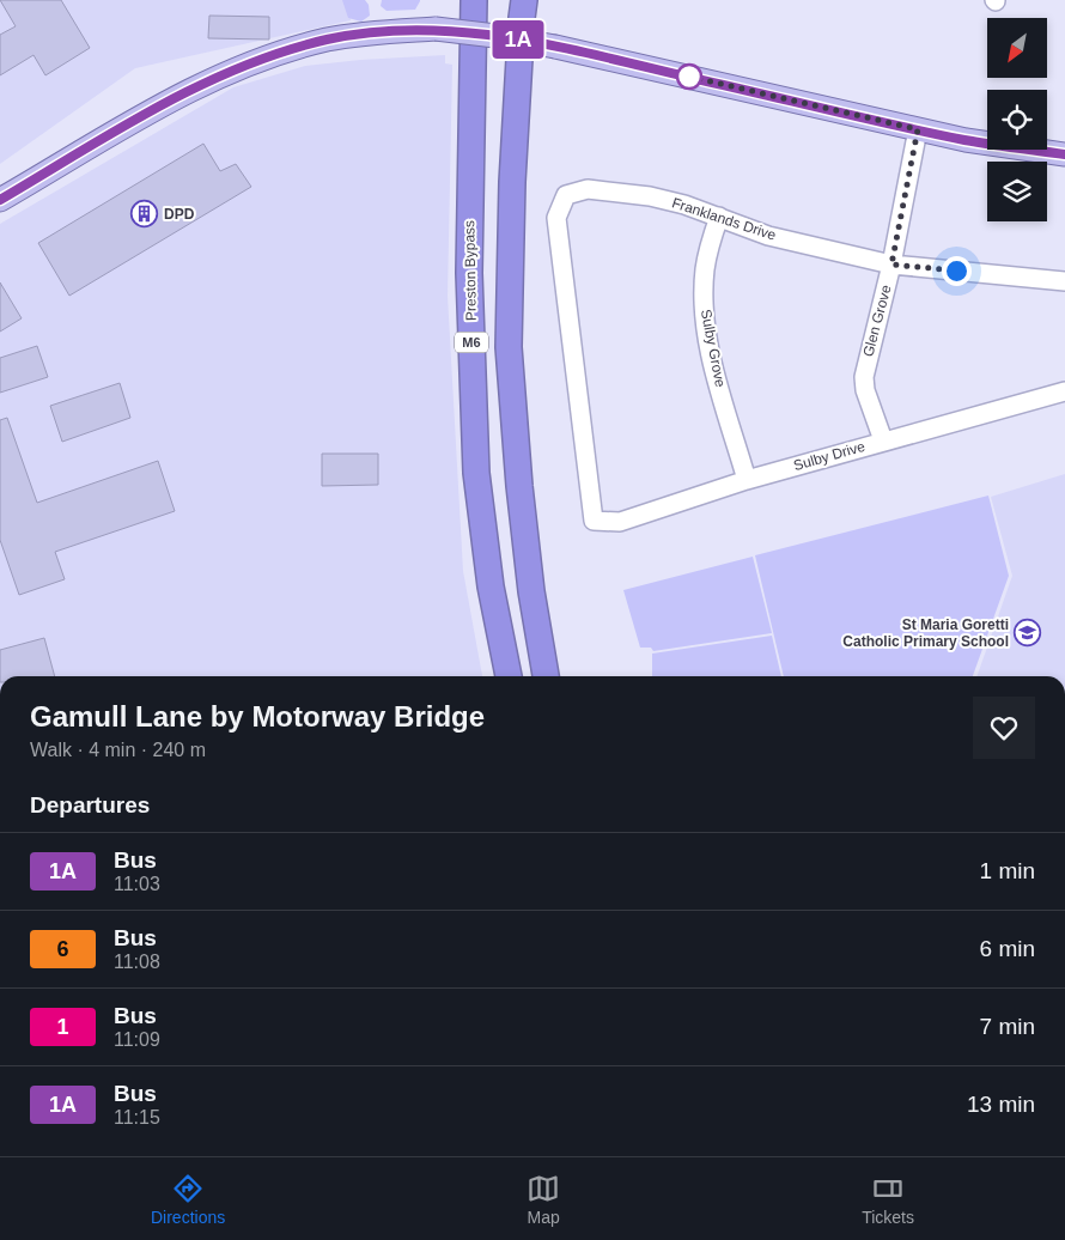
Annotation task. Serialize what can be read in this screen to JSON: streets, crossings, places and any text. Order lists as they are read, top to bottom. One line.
{"streets":{"highway":["Preston Bypass","M6"],"street":["Franklands Drive","Glen Grove","Sulby Grove","Sulby Drive"]},"crossings":[["Franklands Drive","Glen Grove"],["Franklands Drive","Sulby Grove"],["Franklands Drive","Sulby Drive"],["Glen Grove","Sulby Drive"],["Sulby Grove","Sulby Drive"]],"places":{"building":["DPD"],"school or university":["St Maria Goretti Catholic Primary School"]},"lines":["bus line 1A"],"north":"bottom left","page":{"on_map":"1A","heading":[["Gamull Lane by Motorway Bridge","Walk · 4 min · 240 m"],"Departures"],"list":[{"mark":"1A","name":"Bus","note":"11:03","value":"1 min"},{"mark":"6","name":"Bus","note":"11:08","value":"6 min"},{"mark":"1","name":"Bus","note":"11:09","value":"7 min"},{"mark":"1A","name":"Bus","note":"11:15","value":"13 min"}],"tabs":["Directions","Map","Tickets"]}}
